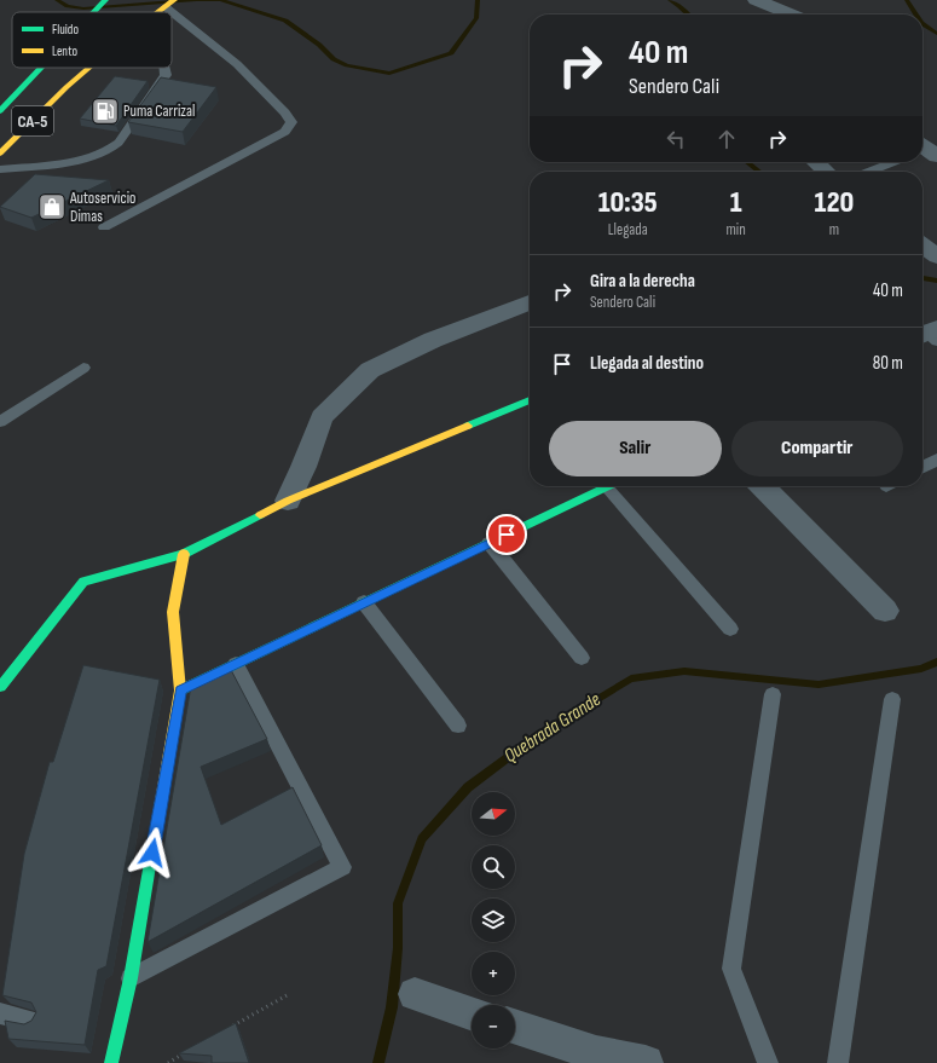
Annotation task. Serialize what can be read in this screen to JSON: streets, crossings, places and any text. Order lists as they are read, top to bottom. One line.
{"streets":{"main road":["CA-5"]},"water":["Quebrada Grande"],"places":{"fuel station":["Puma Carrizal"],"shop":["Autoservicio Dimas"]},"legend":["Fluido","Lento"],"north":"right","page":{"turn":["40 m","Sendero Cali"],"eta":["10:35","Llegada","1","min","120","m"],"list":[{"name":"Gira a la derecha","note":"Sendero Cali","value":"40 m"},{"name":"Llegada al destino","value":"80 m"}],"buttons":["Salir","Compartir"],"map_buttons":["+","−"]}}
